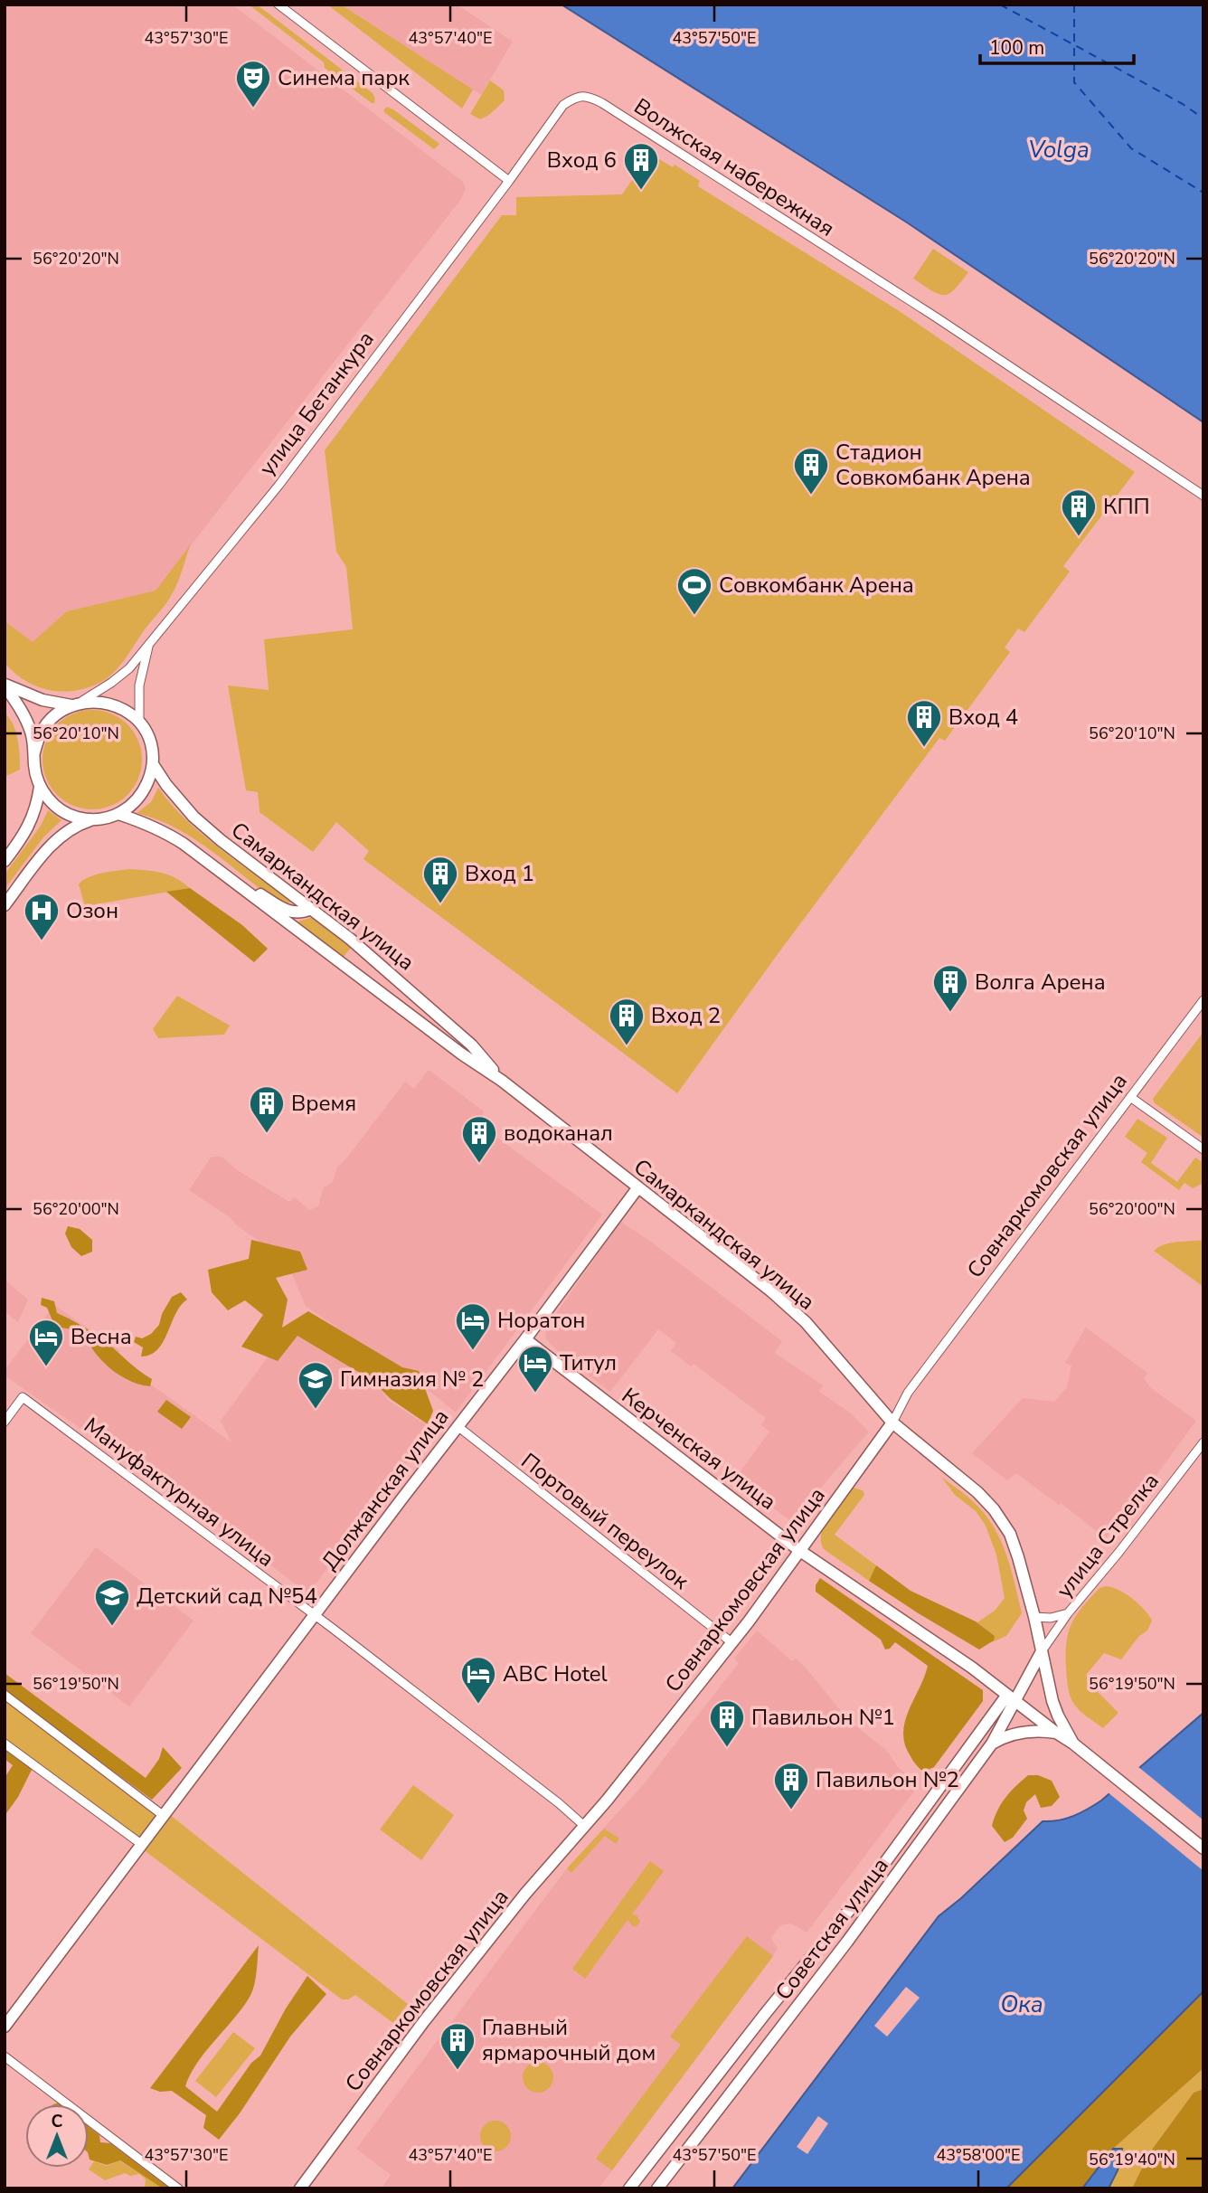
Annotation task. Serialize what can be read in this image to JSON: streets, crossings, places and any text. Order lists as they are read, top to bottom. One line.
{"streets":{"main road":["Самаркандская улица","Совнаркомовская улица","Керченская улица","Должанская улица","Советская улица"],"street":["Волжская набережная","улица Бетанкура","Мануфактурная улица","Портовый переулок","улица Стрелка"]},"crossings":[["Волжская набережная","улица Бетанкура"],["улица Бетанкура","Самаркандская улица"],["Самаркандская улица","Совнаркомовская улица"],["Самаркандская улица","Керченская улица"],["Самаркандская улица","Должанская улица"],["Самаркандская улица","улица Стрелка"],["Совнаркомовская улица","Керченская улица"],["Совнаркомовская улица","Мануфактурная улица"],["Совнаркомовская улица","Портовый переулок"],["Керченская улица","Должанская улица"],["Керченская улица","Советская улица"],["Должанская улица","Мануфактурная улица"],["Должанская улица","Портовый переулок"]],"water":["Volga","Ока"],"places":{"theatre":["Синема парк"],"building":["Вход 6","Стадион Совкомбанк Арена","КПП","Вход 4","Вход 1","Волга Арена","Вход 2","Время","водоканал","Павильон №1","Павильон №2","Главный ярмарочный дом"],"sports":["Совкомбанк Арена"],"hospital":["Озон"],"hotel":["Норатон","Весна","Титул","ABC Hotel"],"school or university":["Гимназия № 2","Детский сад №54"]},"scale_bar":"100 m","north":"top","coordinates":["43°57'30\"E","43°57'40\"E","43°57'50\"E","56°20'20\"N","56°20'10\"N","56°20'00\"N","56°19'50\"N","43°58'00\"E","56°19'40\"N"]}
